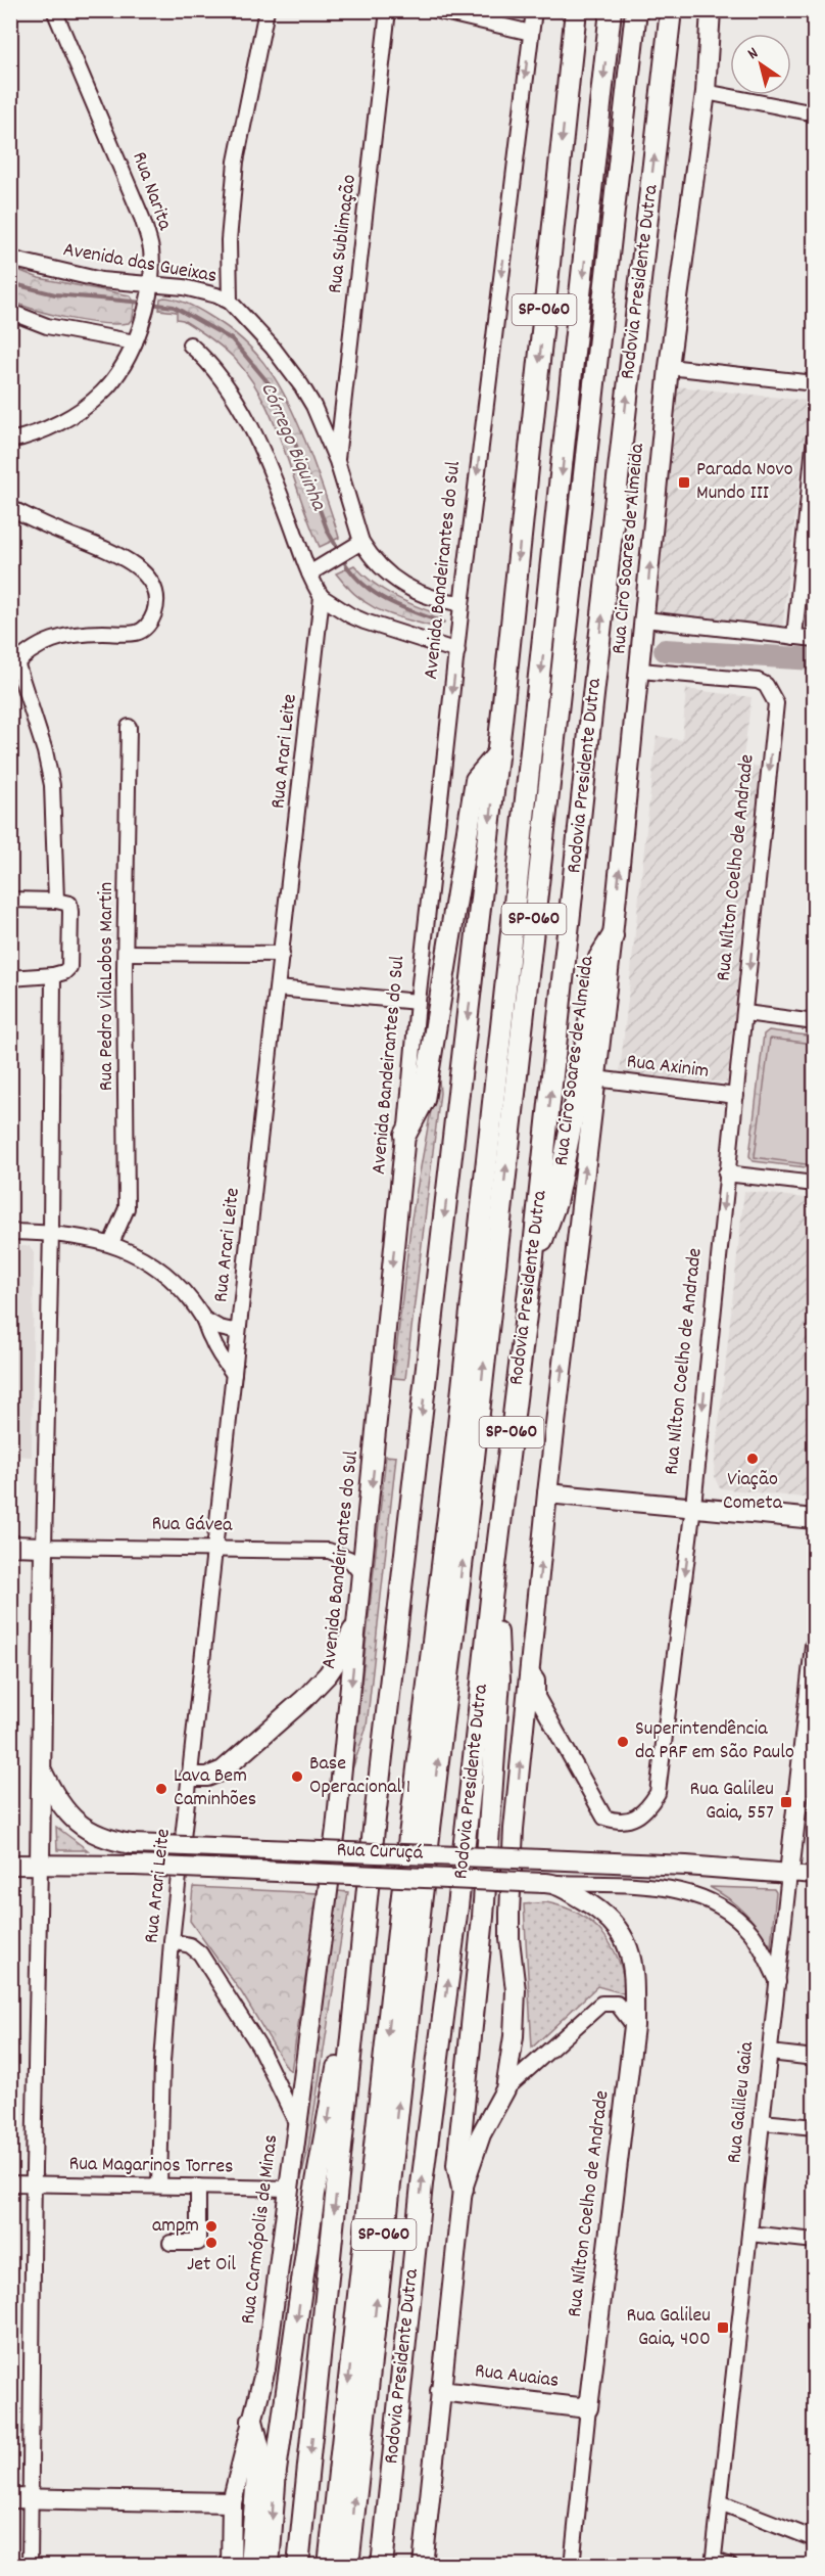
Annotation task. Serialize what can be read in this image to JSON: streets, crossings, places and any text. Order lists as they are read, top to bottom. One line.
{"streets":{"highway":["Rodovia Presidente Dutra","SP-060"],"main road":["Rua Ciro Soares de Almeida","Avenida Bandeirantes do Sul","Rua Nílton Coelho de Andrade","Rua Gávea","Rua Curuçá","Rua Galileu Gaia","Rua Carmópolis de Minas","Rua Auaias"],"street":["Rua Narita","Rua Sublimação","Avenida das Gueixas","Rua Arari Leite","Rua Pedro VilaLobos Martin","Rua Axinim","Rua Magarinos Torres"]},"crossings":[["Rua Narita","Avenida das Gueixas"],["Rua Sublimação","Avenida das Gueixas"],["Avenida das Gueixas","Avenida Bandeirantes do Sul"],["Rua Ciro Soares de Almeida","Rua Nílton Coelho de Andrade"],["Rua Ciro Soares de Almeida","Rua Axinim"],["Avenida Bandeirantes do Sul","Rua Gávea"],["Avenida Bandeirantes do Sul","Rua Carmópolis de Minas"],["Rua Arari Leite","Rua Gávea"],["Rua Arari Leite","Rua Magarinos Torres"],["Rua Arari Leite","Rua Carmópolis de Minas"],["Rua Nílton Coelho de Andrade","Rua Axinim"],["Rua Nílton Coelho de Andrade","Rua Curuçá"],["Rua Nílton Coelho de Andrade","Rua Auaias"],["Rua Curuçá","Rua Galileu Gaia"],["Rua Magarinos Torres","Rua Carmópolis de Minas"]],"one_way":["Rua Ciro Soares de Almeida","Avenida Bandeirantes do Sul"],"water":["Córrego Biquinha"],"places":{"transit":["Parada Novo Mundo III","Rua Galileu Gaia, 557","Rua Galileu Gaia, 400"],"other":["Viação Cometa","Superintendência da PRF em São Paulo","Base Operacional 1","Lava Bem Caminhões","ampm","Jet Oil"]},"north":"top left"}
